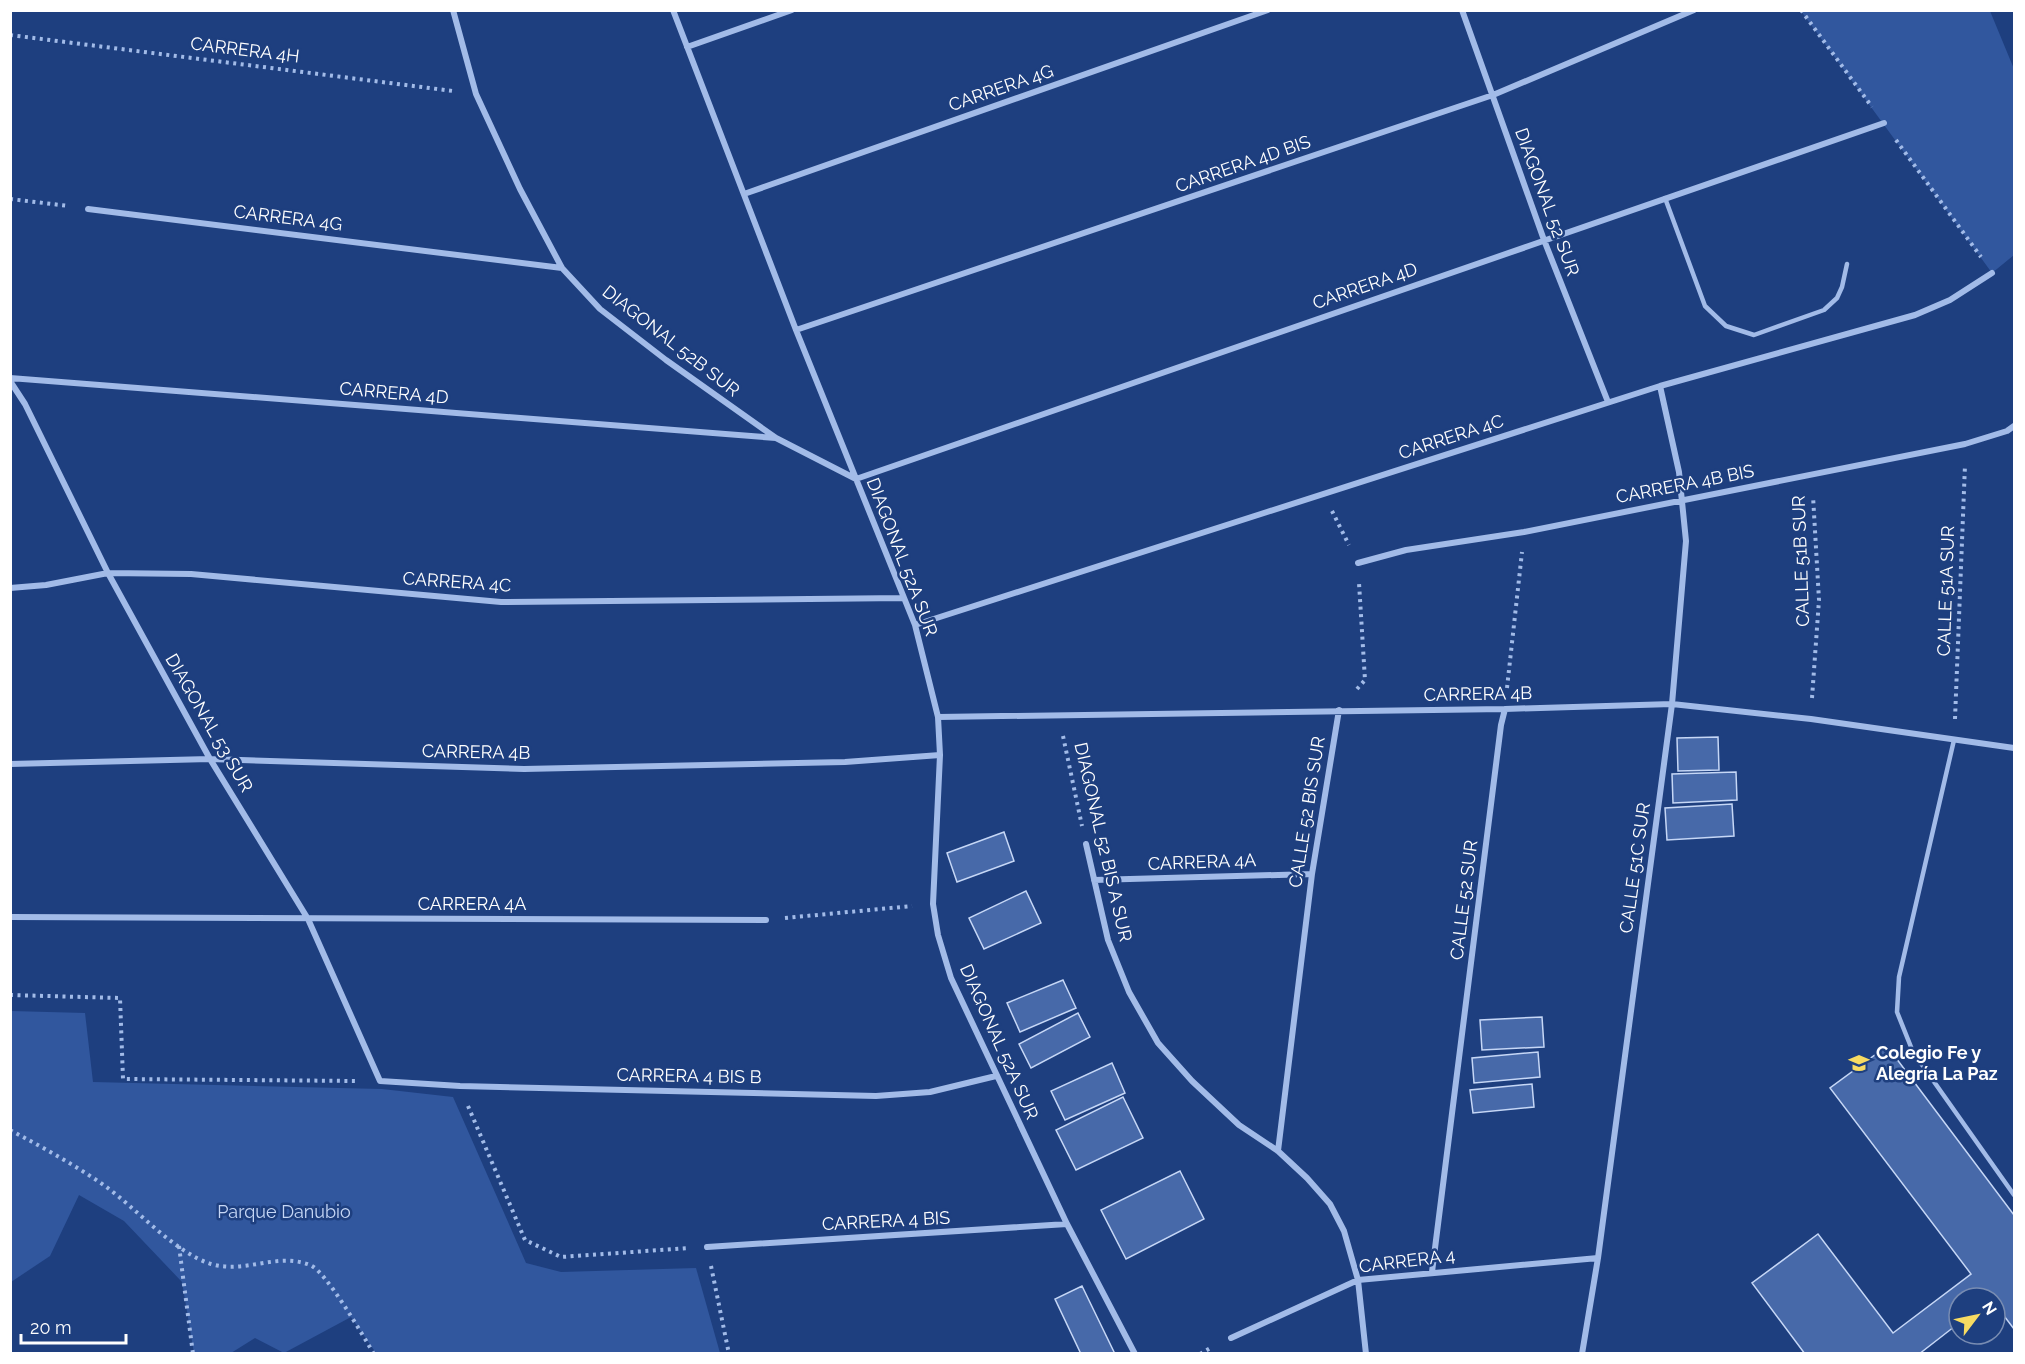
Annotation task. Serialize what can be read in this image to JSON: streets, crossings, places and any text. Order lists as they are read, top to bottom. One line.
{"streets":{"street":["CARRERA 4G","CARRERA 4D BIS","DIAGONAL 52 SUR","CARRERA 4D","DIAGONAL 52B SUR","CARRERA 4C","CARRERA 4B BIS","DIAGONAL 52A SUR","CARRERA 4B","DIAGONAL 53 SUR","CALLE 52 BIS SUR","DIAGONAL 52 BIS A SUR","CARRERA 4A","CALLE 51C SUR","CALLE 52 SUR","CARRERA 4 BIS B","CARRERA 4 BIS","CARRERA 4"],"path":["CARRERA 4H","CALLE 51B SUR","CALLE 51A SUR"]},"crossings":[["CARRERA 4H","DIAGONAL 52B SUR"],["CARRERA 4G","DIAGONAL 52B SUR"],["CARRERA 4G","DIAGONAL 52A SUR"],["CARRERA 4D BIS","DIAGONAL 52 SUR"],["CARRERA 4D BIS","DIAGONAL 52A SUR"],["DIAGONAL 52 SUR","CARRERA 4D"],["DIAGONAL 52 SUR","CARRERA 4C"],["CARRERA 4D","DIAGONAL 52B SUR"],["CARRERA 4D","DIAGONAL 52A SUR"],["CARRERA 4D","DIAGONAL 53 SUR"],["DIAGONAL 52B SUR","DIAGONAL 52A SUR"],["CARRERA 4C","DIAGONAL 52A SUR"],["CARRERA 4C","DIAGONAL 53 SUR"],["CARRERA 4C","CALLE 51C SUR"],["CARRERA 4B BIS","CALLE 51B SUR"],["CARRERA 4B BIS","CALLE 51A SUR"],["CARRERA 4B BIS","CALLE 51C SUR"],["DIAGONAL 52A SUR","CARRERA 4B"],["DIAGONAL 52A SUR","CARRERA 4 BIS B"],["DIAGONAL 52A SUR","CARRERA 4 BIS"],["CALLE 51B SUR","CARRERA 4B"],["CALLE 51A SUR","CARRERA 4B"],["CARRERA 4B","DIAGONAL 53 SUR"],["CARRERA 4B","CALLE 52 BIS SUR"],["CARRERA 4B","DIAGONAL 52 BIS A SUR"],["CARRERA 4B","CALLE 51C SUR"],["CARRERA 4B","CALLE 52 SUR"],["DIAGONAL 53 SUR","CARRERA 4A"],["DIAGONAL 53 SUR","CARRERA 4 BIS B"],["CALLE 52 BIS SUR","DIAGONAL 52 BIS A SUR"],["CALLE 52 BIS SUR","CARRERA 4A"],["DIAGONAL 52 BIS A SUR","CARRERA 4A"],["DIAGONAL 52 BIS A SUR","CARRERA 4"],["CALLE 51C SUR","CARRERA 4"],["CALLE 52 SUR","CARRERA 4"]],"parks":["Parque Danubio"],"places":{"school or university":["Colegio Fe y Alegría La Paz"]},"scale_bar":"20 m","north":"top right"}
